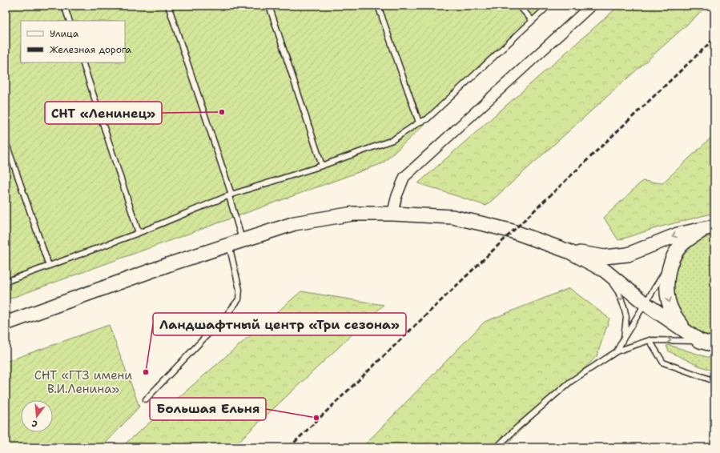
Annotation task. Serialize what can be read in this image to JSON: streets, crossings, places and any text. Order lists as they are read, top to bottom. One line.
{"parks":["СНТ «ГТЗ имени В.И.Ленина»"],"places":["СНТ «Ленинец»","Ландшафтный центр «Три сезона»","Большая Ельня"],"legend":["Улица","Железная дорога"],"north":"bottom"}
